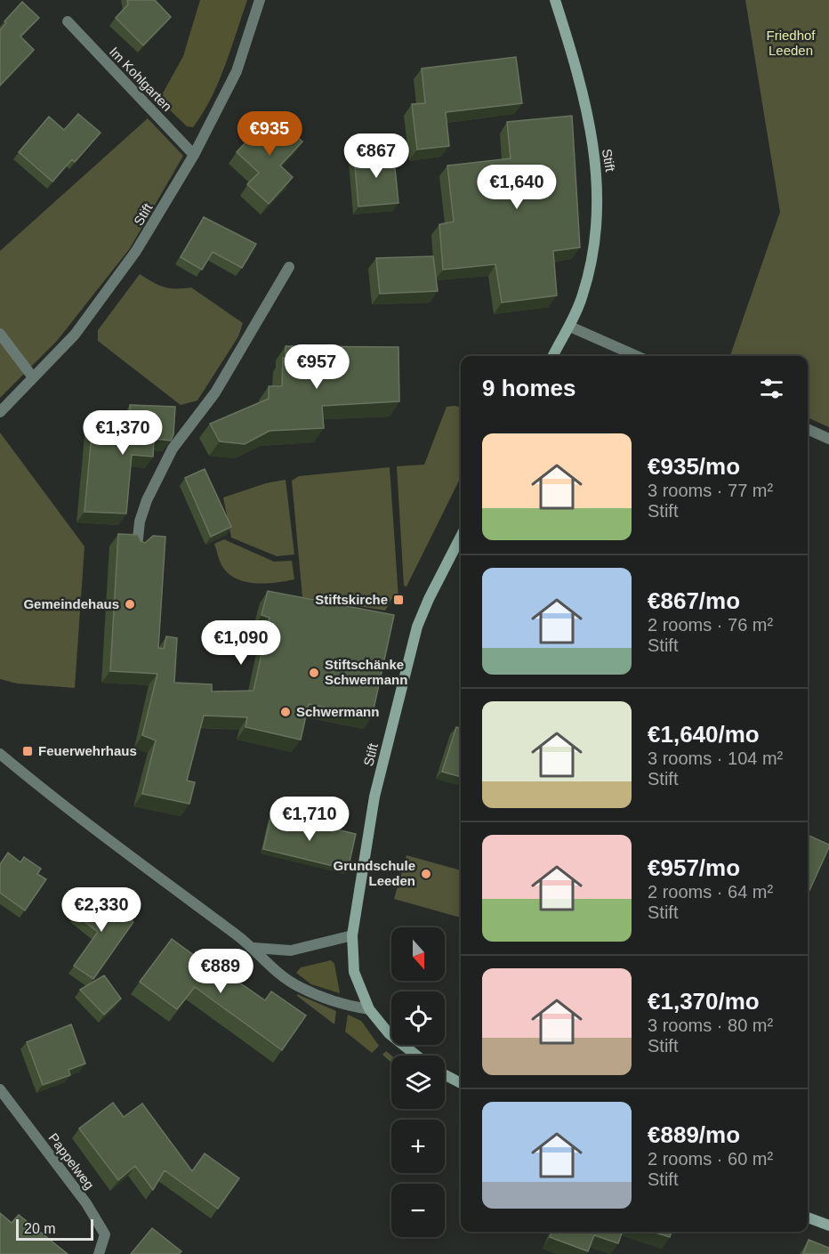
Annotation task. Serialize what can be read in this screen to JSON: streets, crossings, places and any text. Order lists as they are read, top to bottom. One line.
{"streets":{"main road":["Stift"],"street":["Im Kohlgarten","Pappelweg"]},"crossings":[["Im Kohlgarten","Stift"]],"parks":["Friedhof Leeden"],"places":{"transit":["Stiftskirche","Feuerwehrhaus"],"other":["Gemeindehaus","Stiftschänke Schwermann","Schwermann","Grundschule Leeden"]},"scale_bar":"20 m","north":"bottom","page":{"price":["€935","€867","€1,640","€957","€1,370","€1,090","€1,710","€2,330","€889"],"heading":"9 homes","list":[{"name":"€935/mo","note":"3 rooms · 77 m² · Stift"},{"name":"€867/mo","note":"2 rooms · 76 m² · Stift"},{"name":"€1,640/mo","note":"3 rooms · 104 m² · Stift"},{"name":"€957/mo","note":"2 rooms · 64 m² · Stift"},{"name":"€1,370/mo","note":"3 rooms · 80 m² · Stift"},{"name":"€889/mo","note":"2 rooms · 60 m² · Stift"}],"map_buttons":["+","−"],"scale":"20 m"}}
